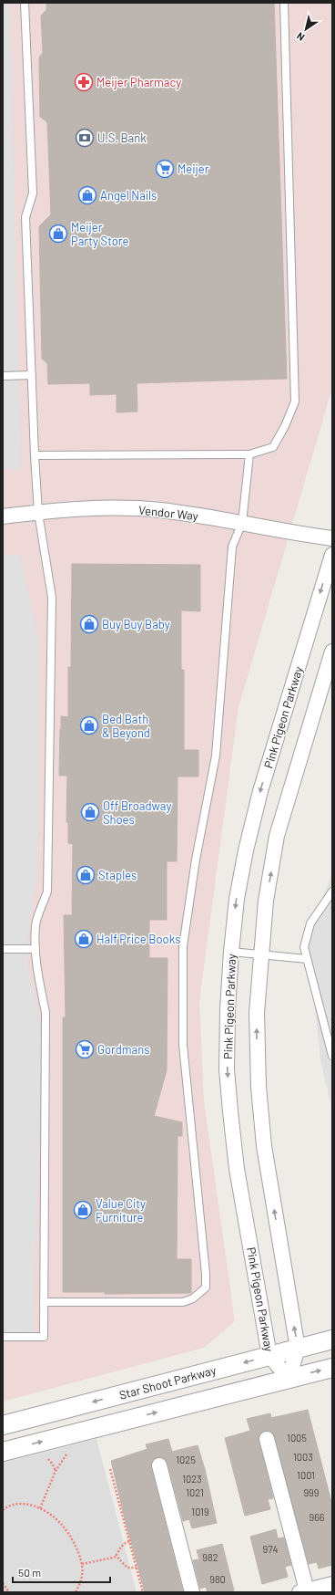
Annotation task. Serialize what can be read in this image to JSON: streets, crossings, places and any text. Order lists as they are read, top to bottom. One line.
{"streets":{"street":["Vendor Way","Pink Pigeon Parkway","Star Shoot Parkway"]},"crossings":[["Pink Pigeon Parkway","Star Shoot Parkway"]],"places":{"pharmacy":["Meijer Pharmacy"],"bank":["U.S. Bank"],"supermarket":["Meijer","Gordmans"],"shop":["Angel Nails","Meijer Party Store","Buy Buy Baby","Bed Bath & Beyond","Off Broadway Shoes","Staples","Half Price Books","Value City Furniture"]},"house_numbers":["1005","1003","1025","1001","1023","1021","999","1019","966","974","982","980"],"scale_bar":"50 m","north":"bottom left"}
